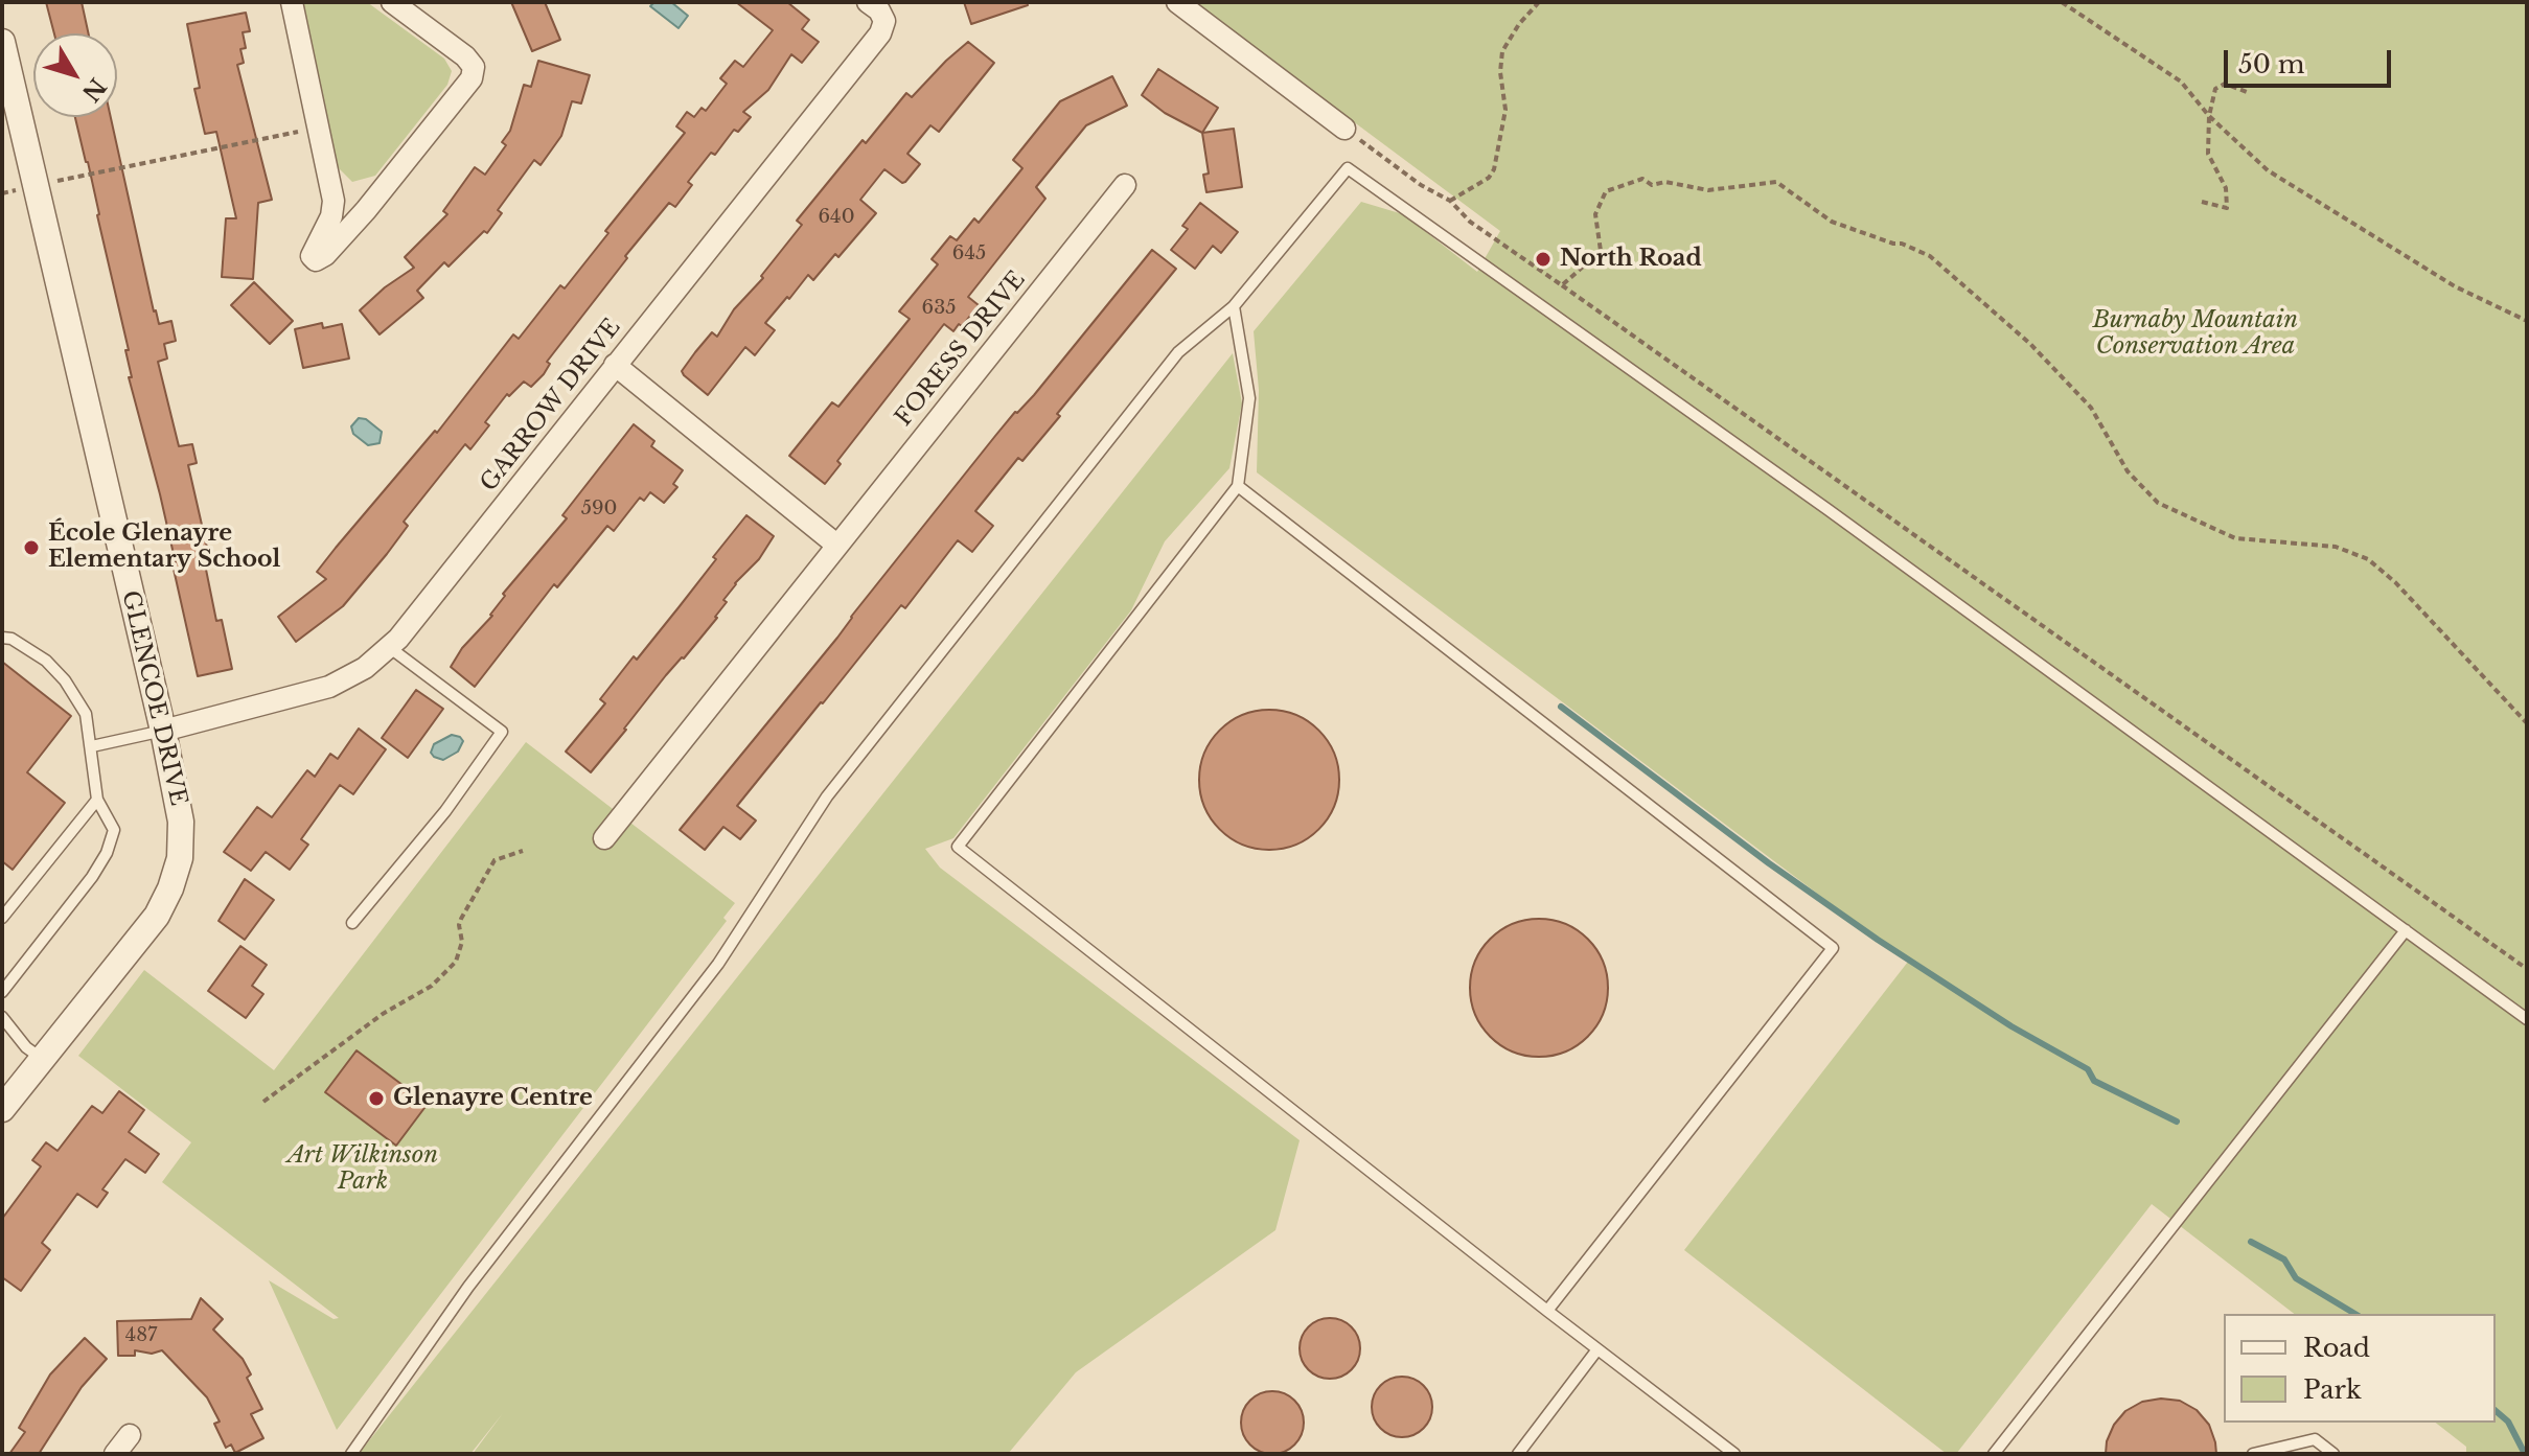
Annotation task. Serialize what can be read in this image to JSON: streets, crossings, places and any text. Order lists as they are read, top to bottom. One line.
{"streets":{"street":["FORESS DRIVE","GARROW DRIVE","GLENCOE DRIVE"]},"crossings":[["GARROW DRIVE","GLENCOE DRIVE"]],"parks":["Burnaby Mountain Conservation Area","Art Wilkinson Park"],"places":["North Road","École Glenayre Elementary School","Glenayre Centre"],"house_numbers":["640","645","635","590","487"],"legend":["Road","Park"],"scale_bar":"50 m","north":"bottom right"}
